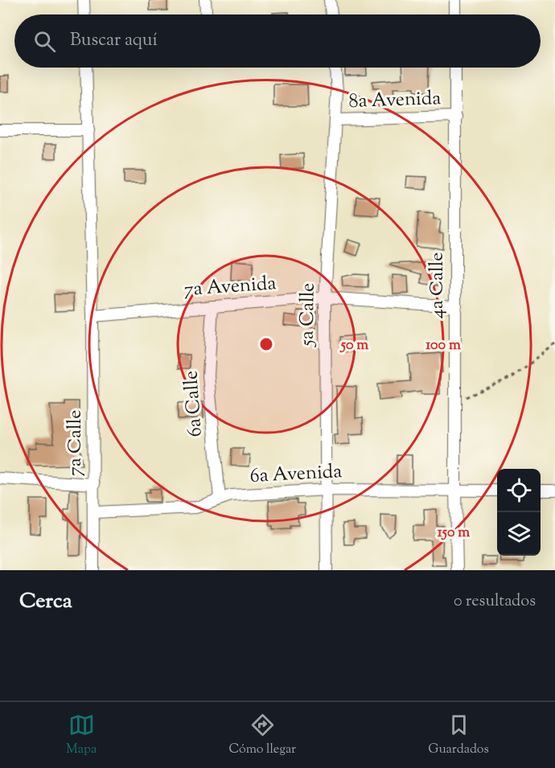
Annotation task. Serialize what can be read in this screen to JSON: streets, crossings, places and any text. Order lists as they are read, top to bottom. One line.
{"streets":{"street":["8a Avenida","4a Calle","7a Avenida","5a Calle","6a Calle","7a Calle","6a Avenida"]},"crossings":[["8a Avenida","4a Calle"],["8a Avenida","5a Calle"],["4a Calle","7a Avenida"],["4a Calle","6a Avenida"],["7a Avenida","5a Calle"],["7a Avenida","6a Calle"],["7a Avenida","7a Calle"],["5a Calle","6a Avenida"],["6a Calle","6a Avenida"],["7a Calle","6a Avenida"]],"page":{"search":"Buscar aquí","heading":["Cerca","0 resultados"],"nav":["Mapa","Cómo llegar","Guardados"]},"rings":["50 m","100 m","150 m"]}
